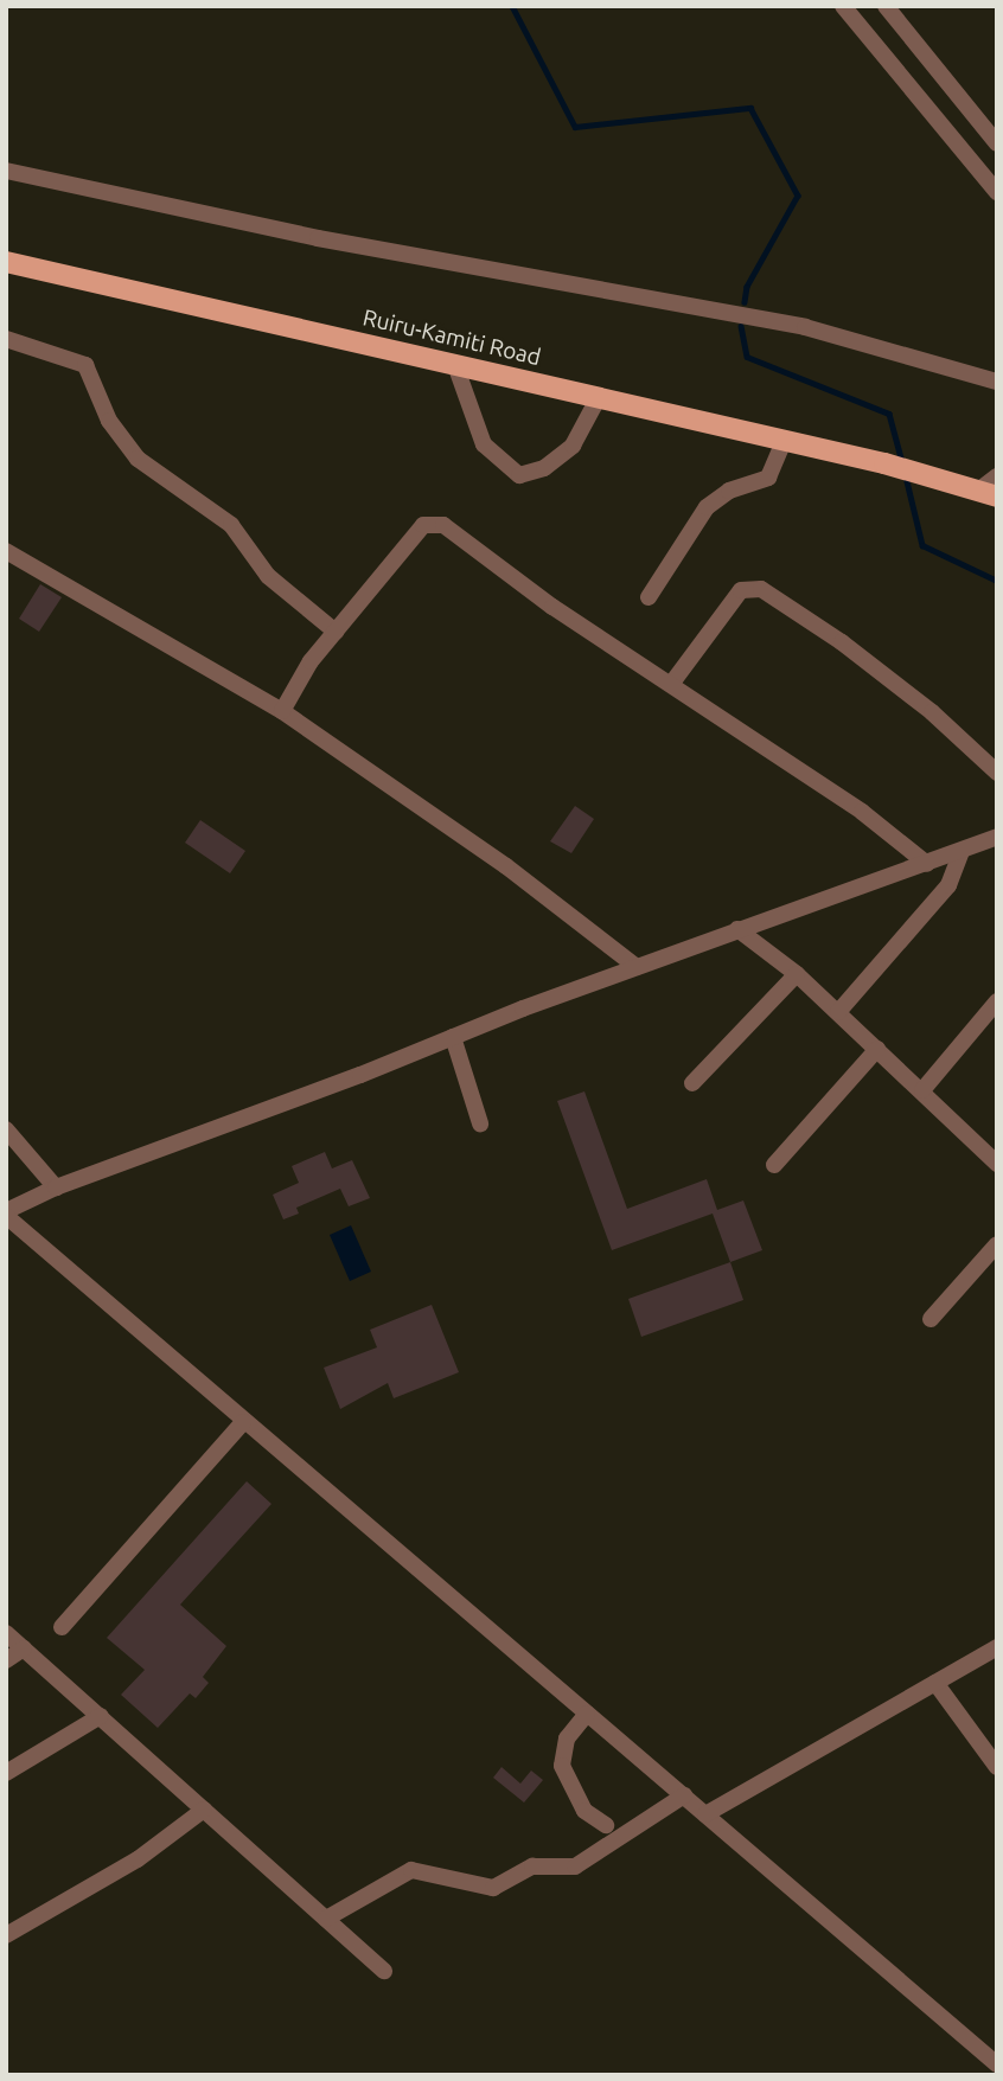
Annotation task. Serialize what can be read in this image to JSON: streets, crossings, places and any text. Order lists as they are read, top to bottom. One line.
{"streets":{"main road":["Ruiru-Kamiti Road"]}}
